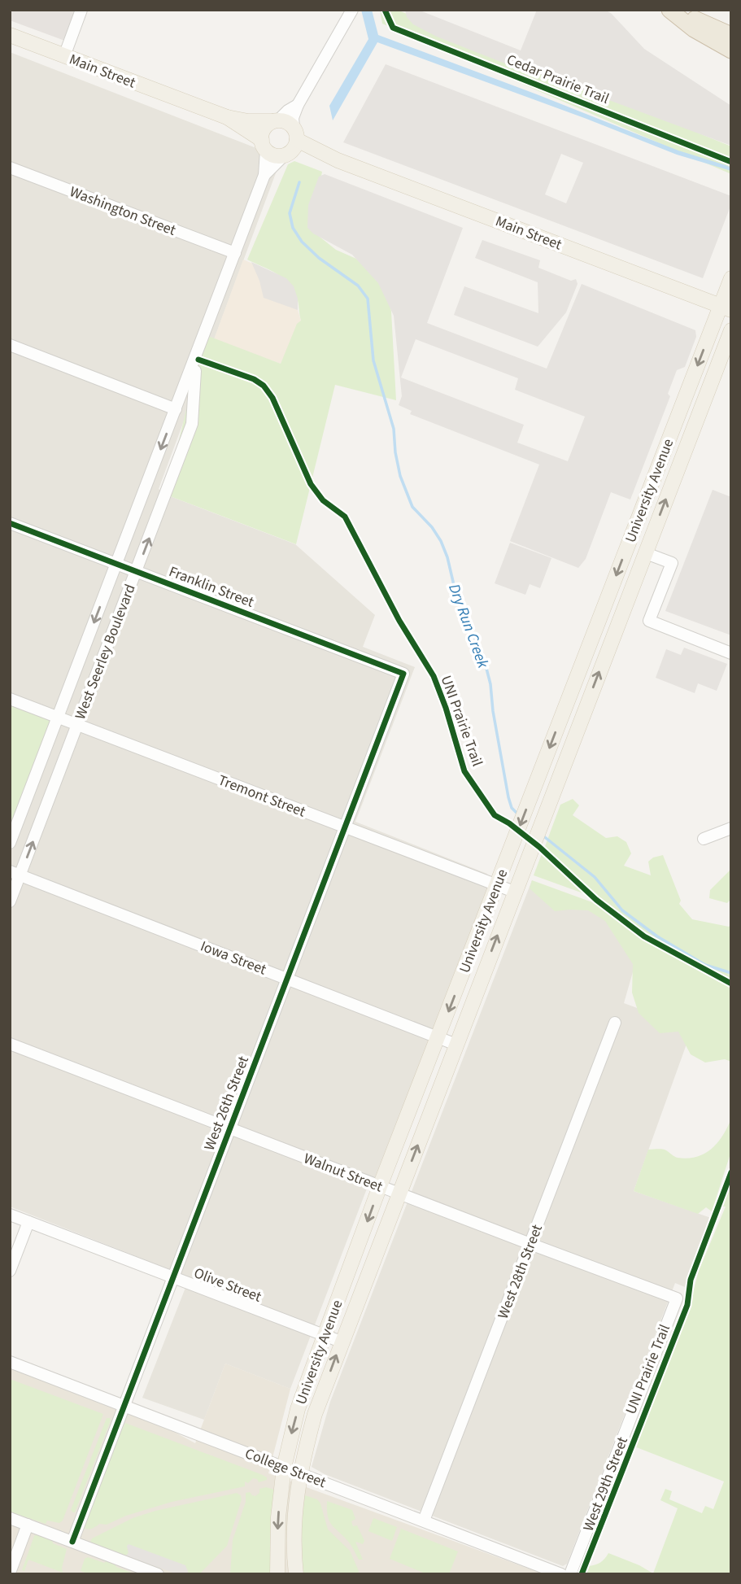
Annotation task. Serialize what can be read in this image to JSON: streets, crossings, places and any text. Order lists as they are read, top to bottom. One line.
{"streets":{"main road":["Main Street","University Avenue"],"street":["Washington Street","Franklin Street","West Seerley Boulevard","Tremont Street","Iowa Street","West 26th Street","Walnut Street","West 28th Street","Olive Street","College Street","West 29th Street"],"cycle path":["Cedar Prairie Trail","UNI Prairie Trail"]},"crossings":[["Main Street","University Avenue"],["Main Street","West Seerley Boulevard"],["Washington Street","West Seerley Boulevard"],["University Avenue","Tremont Street"],["University Avenue","Iowa Street"],["University Avenue","Walnut Street"],["University Avenue","Olive Street"],["University Avenue","College Street"],["Franklin Street","West Seerley Boulevard"],["Franklin Street","West 26th Street"],["West Seerley Boulevard","Tremont Street"],["West Seerley Boulevard","Iowa Street"],["Tremont Street","West 26th Street"],["Iowa Street","West 26th Street"],["West 26th Street","Walnut Street"],["West 26th Street","Olive Street"],["West 26th Street","College Street"],["Walnut Street","West 28th Street"],["Walnut Street","West 29th Street"],["West 28th Street","College Street"]],"water":["Dry Run Creek"]}
